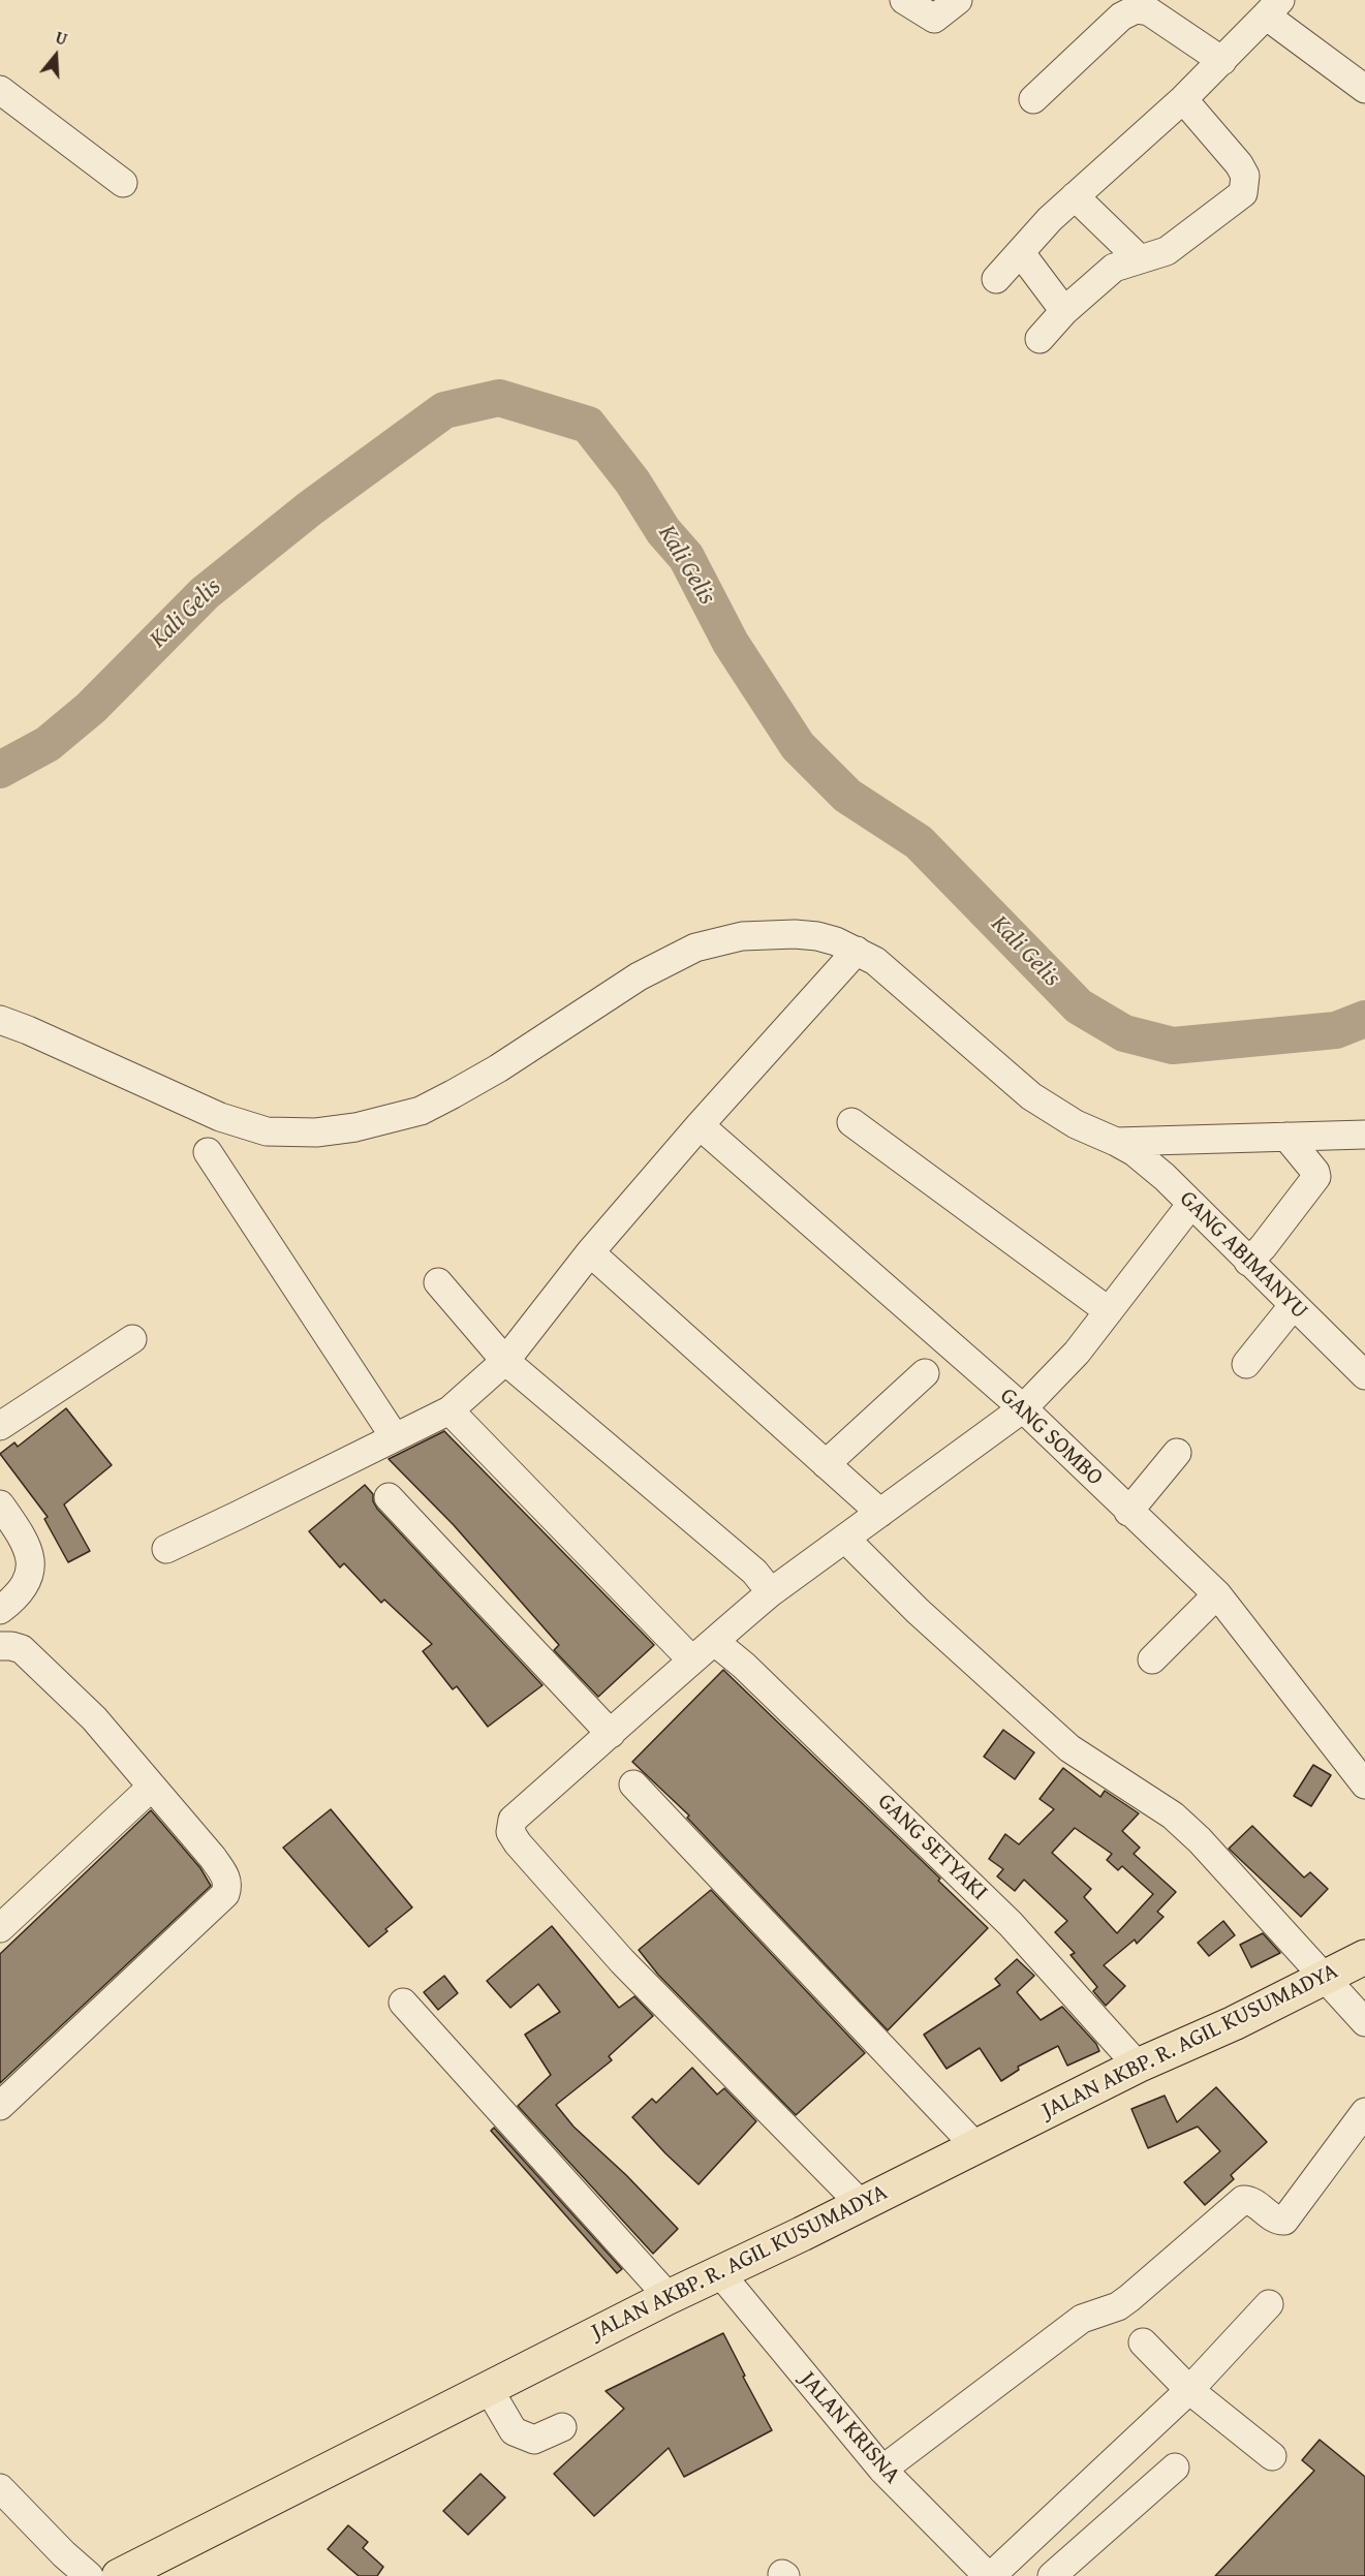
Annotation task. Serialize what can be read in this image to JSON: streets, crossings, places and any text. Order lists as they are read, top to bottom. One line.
{"streets":{"main road":["JALAN AKBP. R. AGIL KUSUMADYA"],"street":["GANG ABIMANYU","GANG SOMBO","GANG SETYAKI","JALAN KRISNA"]},"crossings":[["GANG SETYAKI","JALAN AKBP. R. AGIL KUSUMADYA"],["JALAN AKBP. R. AGIL KUSUMADYA","JALAN KRISNA"]],"water":["Kali Gelis"],"north":"top"}
